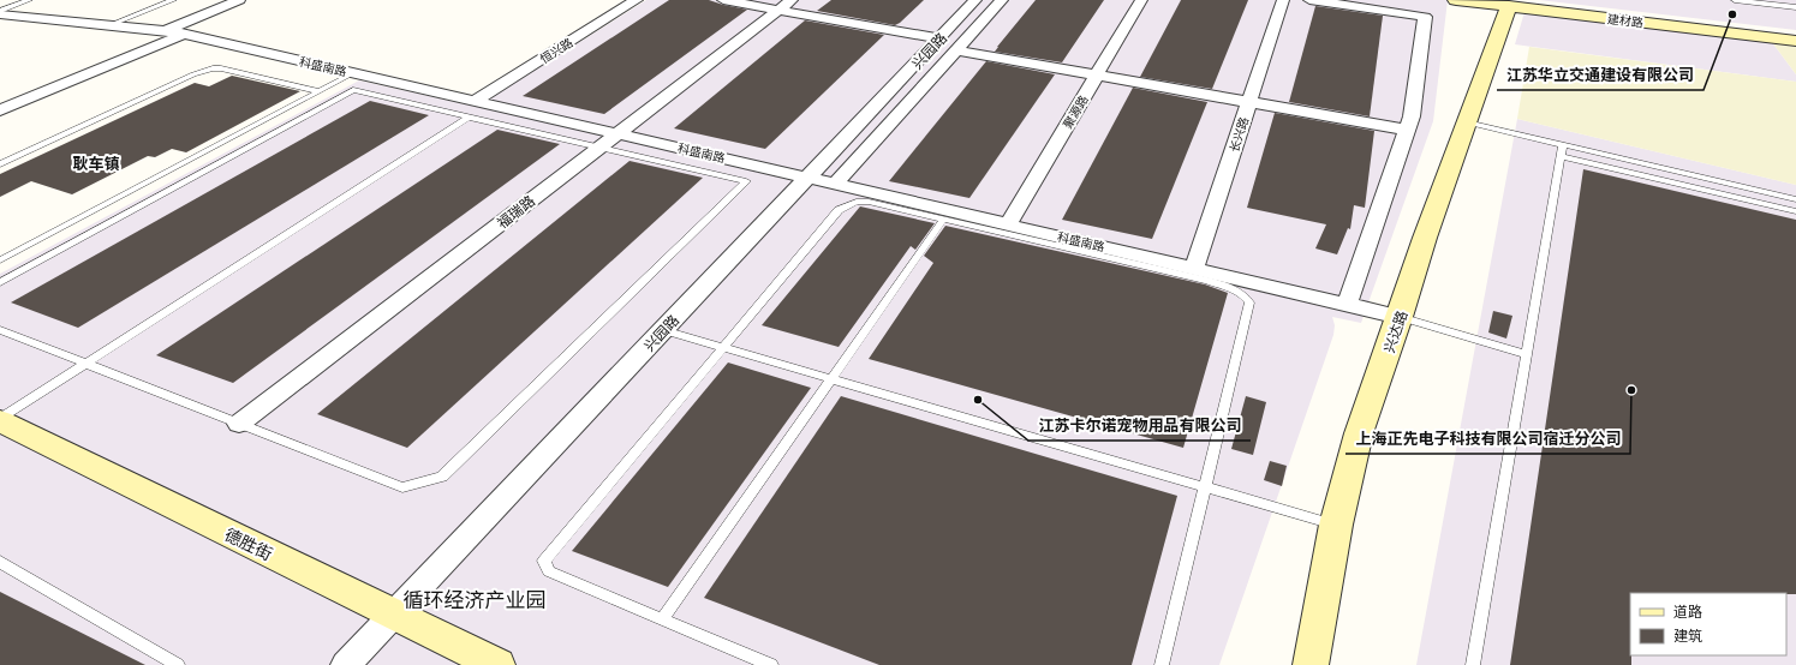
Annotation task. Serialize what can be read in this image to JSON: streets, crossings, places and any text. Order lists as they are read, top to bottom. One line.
{"streets":{"street":["建材路","恒兴路","兴园路","科盛南路","聚源路","长兴路","福瑞路","兴达路","德胜街"]},"crossings":[["建材路","兴达路"],["恒兴路","科盛南路"],["兴园路","科盛南路"],["兴园路","德胜街"],["科盛南路","聚源路"],["科盛南路","长兴路"],["科盛南路","福瑞路"],["科盛南路","兴达路"]],"districts":["耿车镇","循环经济产业园"],"places":["江苏华立交通建设有限公司","上海正先电子科技有限公司宿迁分公司","江苏卡尔诺宠物用品有限公司"],"legend":["道路","建筑"]}
